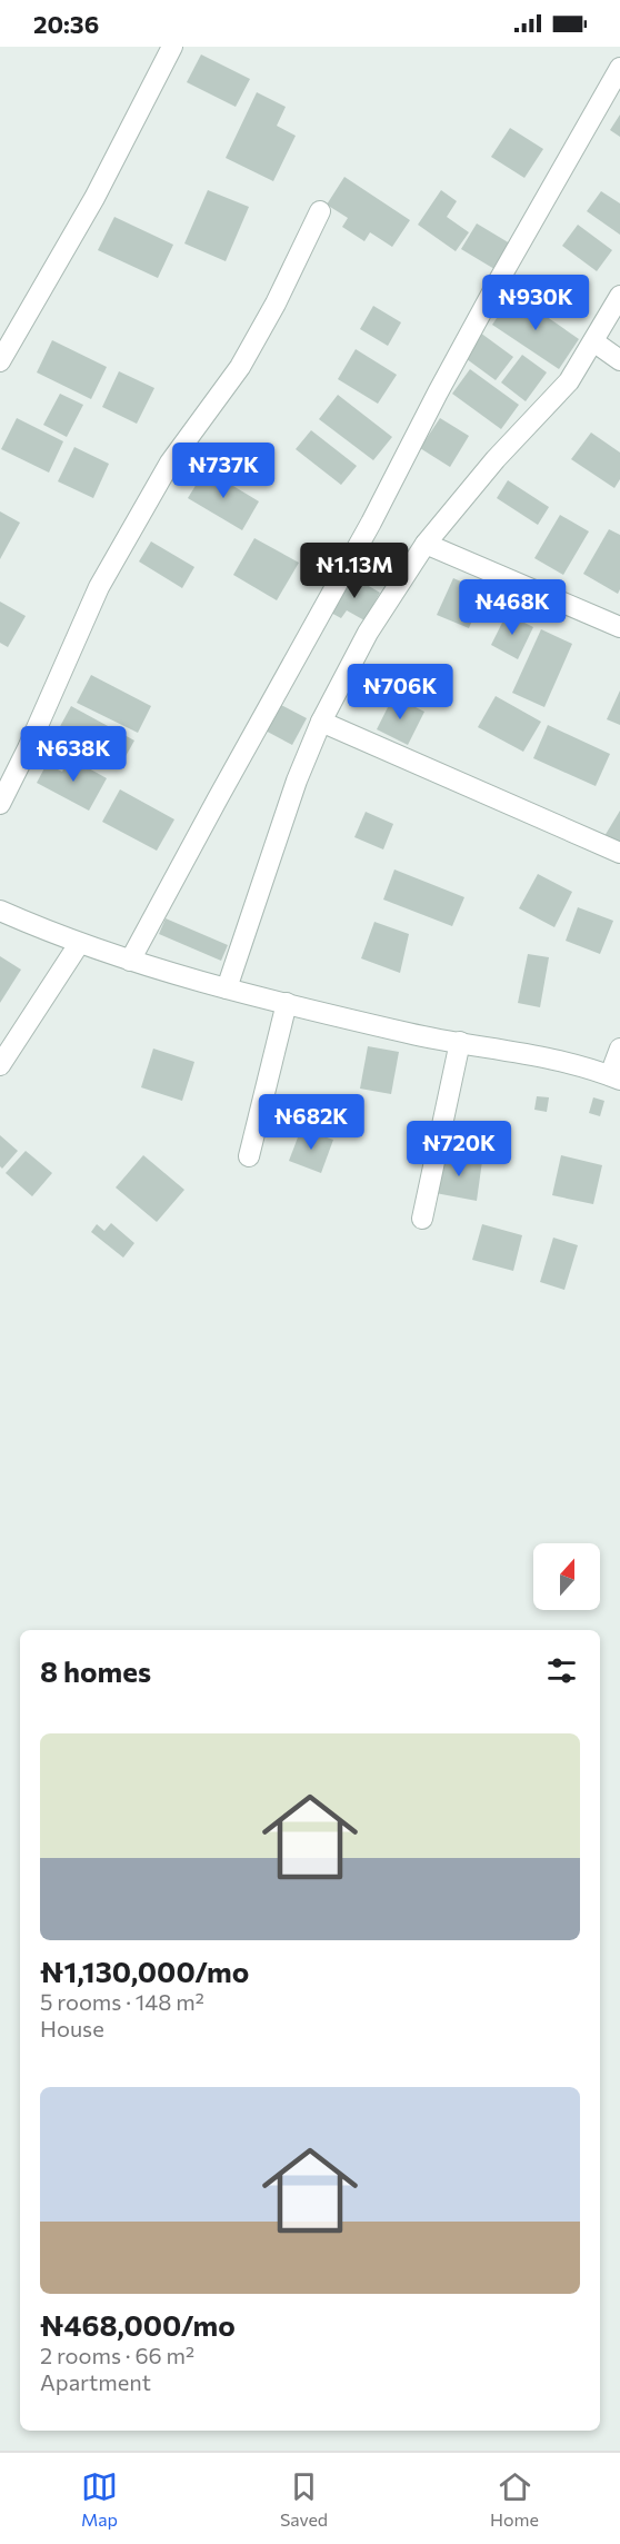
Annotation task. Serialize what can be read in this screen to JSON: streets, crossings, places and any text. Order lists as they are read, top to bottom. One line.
{"north":"top","page":{"status":"20:36","price":["₦930K","₦737K","₦1.13M","₦468K","₦706K","₦638K","₦682K","₦720K"],"heading":"8 homes","list":[{"name":"₦1,130,000/mo","note":"5 rooms · 148 m² · House"},{"name":"₦468,000/mo","note":"2 rooms · 66 m² · Apartment"}],"tabs":["Map","Saved","Home"]}}
